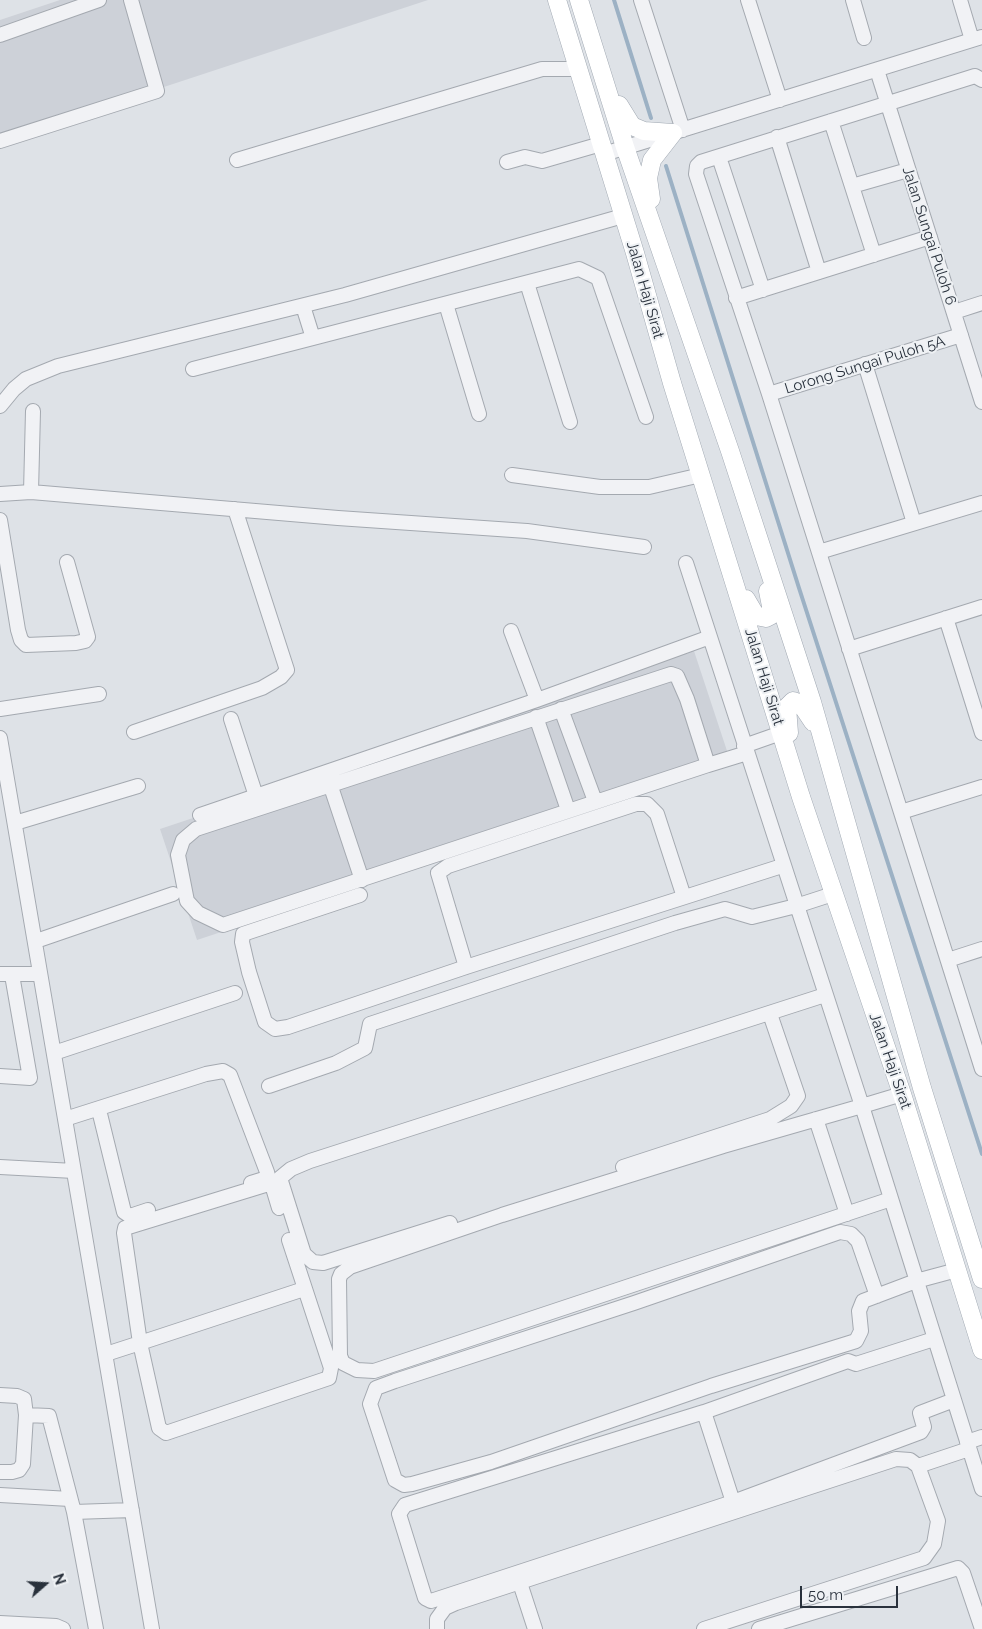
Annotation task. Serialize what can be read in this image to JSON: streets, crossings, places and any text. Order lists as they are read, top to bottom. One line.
{"streets":{"main road":["Jalan Haji Sirat"],"street":["Jalan Sungai Puloh 6","Lorong Sungai Puloh 5A"]},"crossings":[["Jalan Sungai Puloh 6","Lorong Sungai Puloh 5A"]],"scale_bar":"50 m","north":"right"}
